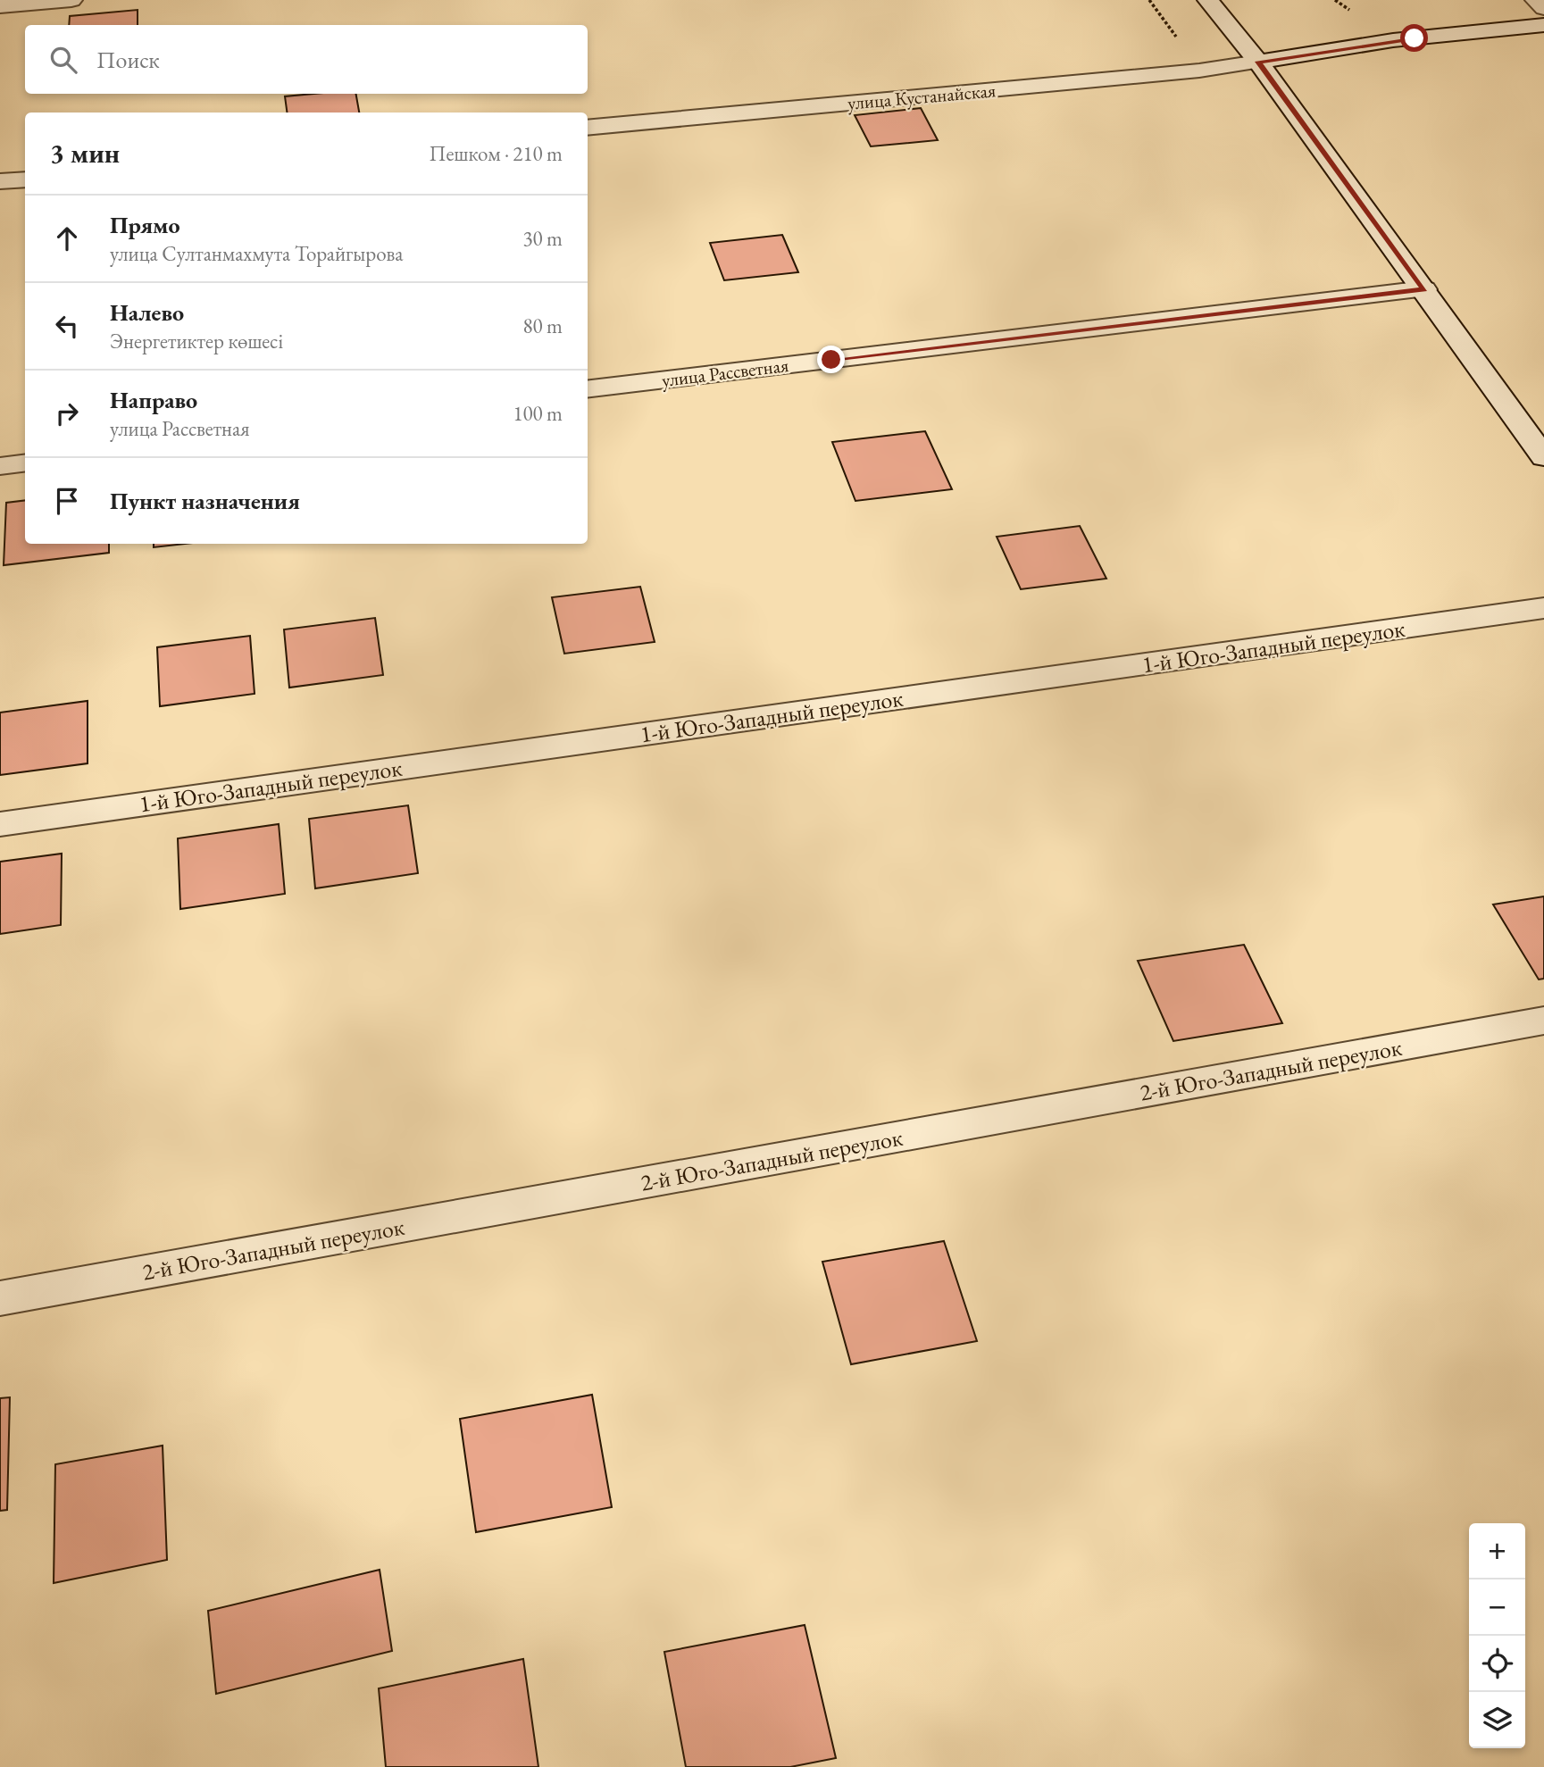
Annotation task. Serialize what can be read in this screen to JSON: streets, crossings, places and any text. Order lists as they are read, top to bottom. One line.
{"streets":{"street":["улица Кустанайская","улица Рассветная","1-й Юго-Западный переулок","2-й Юго-Западный переулок"]},"page":{"search":"Поиск","heading":["3 мин","Пешком · 210 m"],"list":[["Прямо","улица Султанмахмута Торайгырова","30 m"],["Налево","Энергетиктер көшесі","80 m"],["Направо","улица Рассветная","100 m"],"Пункт назначения"],"map_buttons":["+","−"]}}
